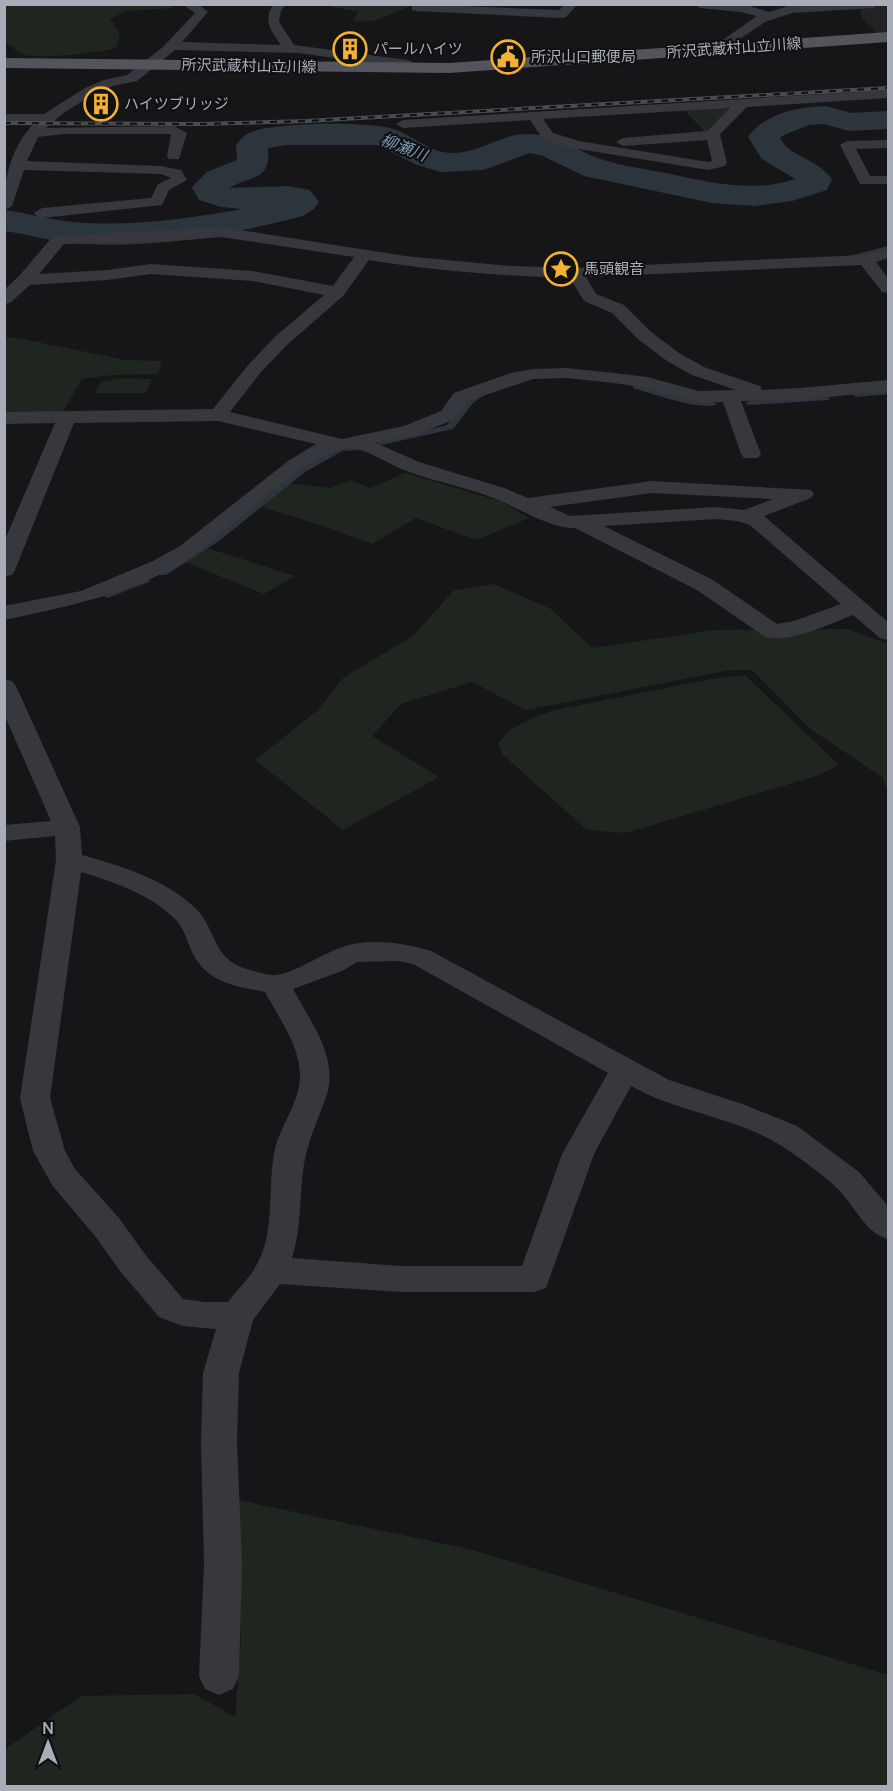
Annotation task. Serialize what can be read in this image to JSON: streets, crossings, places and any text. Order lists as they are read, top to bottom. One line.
{"streets":{"main road":["所沢武蔵村山立川線"]},"water":["柳瀬川"],"places":{"building":["パールハイツ","ハイツブリッジ"],"public building":["所沢山口郵便局"],"place":["馬頭観音"]},"north":"top"}
